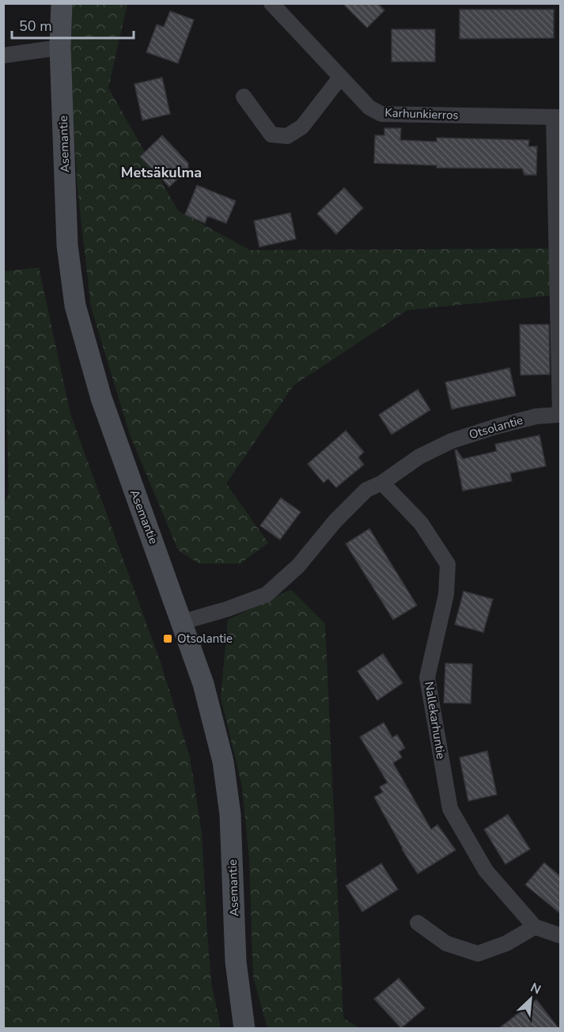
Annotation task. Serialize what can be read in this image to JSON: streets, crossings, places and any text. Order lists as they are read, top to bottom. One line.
{"streets":{"main road":["Asemantie"],"street":["Karhunkierros","Otsolantie","Nallekarhuntie"]},"crossings":[["Asemantie","Otsolantie"],["Otsolantie","Nallekarhuntie"]],"districts":["Metsäkulma"],"places":{"transit":["Otsolantie"]},"scale_bar":"50 m","north":"top right"}
